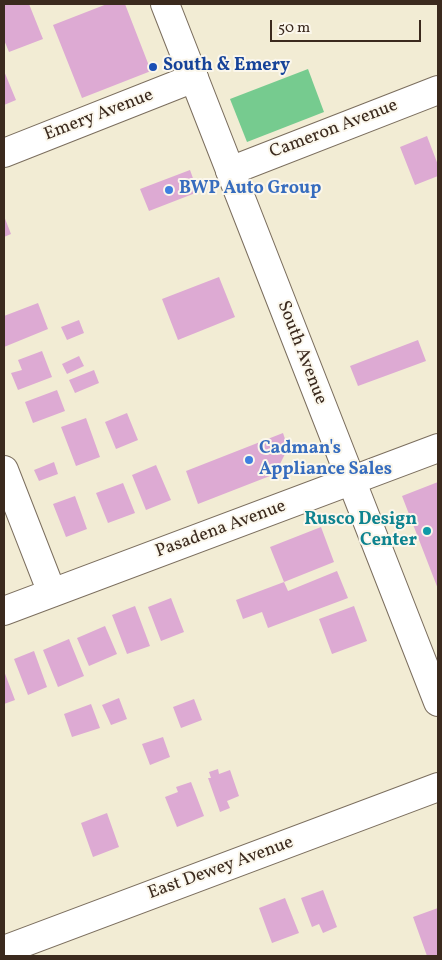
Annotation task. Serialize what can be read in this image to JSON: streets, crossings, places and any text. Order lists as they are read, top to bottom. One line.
{"streets":{"street":["Emery Avenue","Cameron Avenue","South Avenue","Pasadena Avenue","East Dewey Avenue"]},"crossings":[["Emery Avenue","South Avenue"],["Cameron Avenue","South Avenue"],["South Avenue","Pasadena Avenue"]],"places":["South & Emery","BWP Auto Group","Cadman's Appliance Sales","Rusco Design Center"],"scale_bar":"50 m"}
